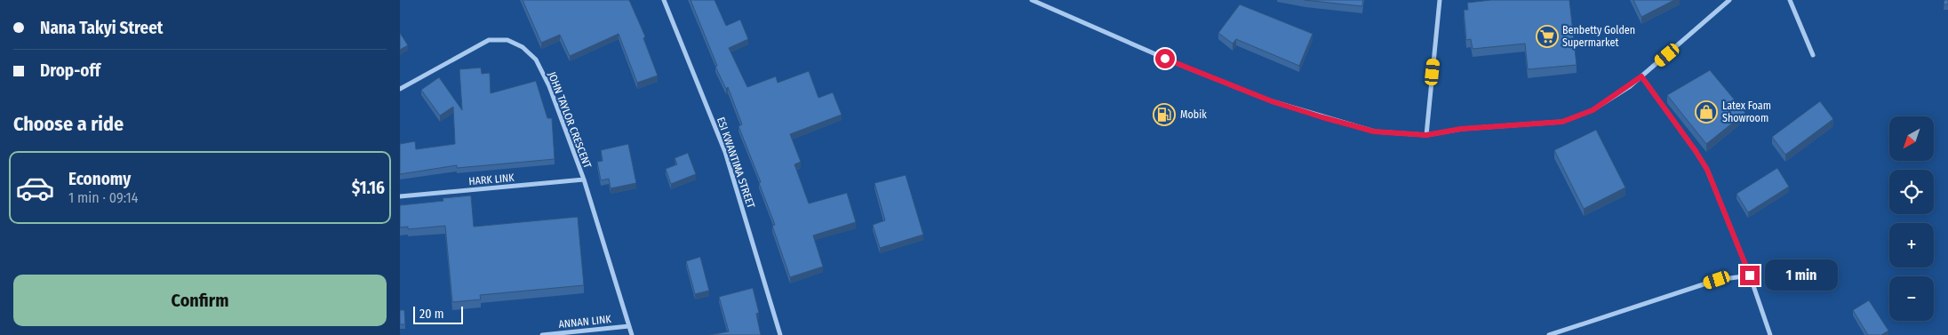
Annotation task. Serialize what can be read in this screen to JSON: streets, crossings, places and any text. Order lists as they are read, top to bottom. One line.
{"streets":{"street":["JOHN TAYLOR CRESCENT","ESI KWANTIMA STREET","HARK LINK","ANNAN LINK"]},"crossings":[["JOHN TAYLOR CRESCENT","HARK LINK"],["JOHN TAYLOR CRESCENT","ANNAN LINK"]],"places":{"supermarket":["Benbetty Golden Supermarket"],"shop":["Latex Foam Showroom"],"fuel station":["Mobik"]},"scale_bar":"20 m","north":"bottom left","page":{"banner":["Nana Takyi Street","Drop-off"],"heading":"Choose a ride","map_buttons":["+","−"],"list":[{"name":"Economy","note":"1 min · 09:14","value":"$1.16"}],"bubble":"1 min","buttons":"Confirm","scale":"20 m"}}
